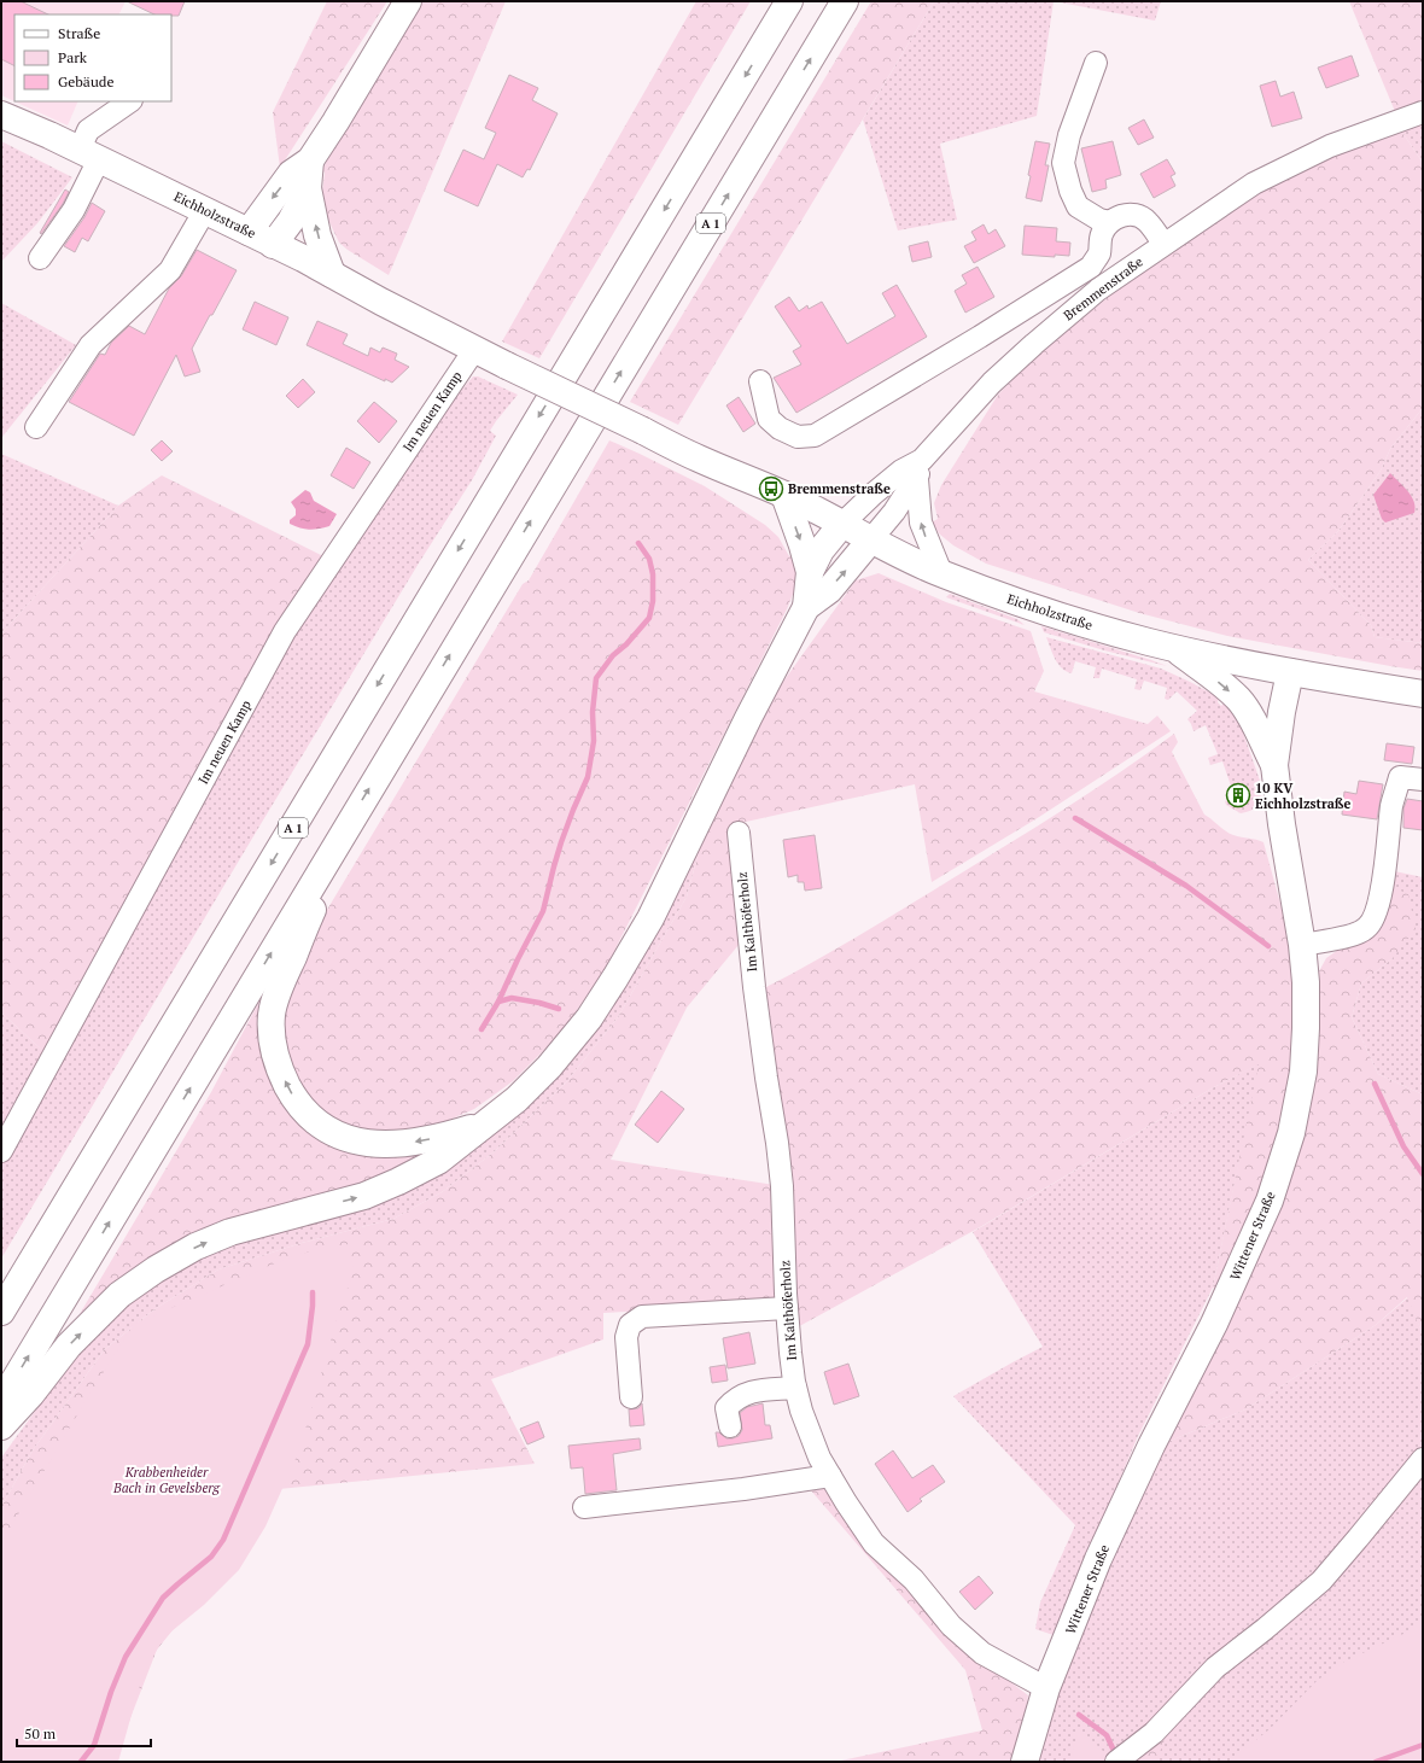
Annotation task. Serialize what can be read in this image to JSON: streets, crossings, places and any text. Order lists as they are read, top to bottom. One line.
{"streets":{"main road":["Eichholzstraße","A 1","Wittener Straße"],"street":["Bremmenstraße","Im neuen Kamp","Im Kalthöferholz"]},"crossings":[["Eichholzstraße","Bremmenstraße"],["Eichholzstraße","Im neuen Kamp"],["Eichholzstraße","Wittener Straße"],["Im Kalthöferholz","Wittener Straße"]],"parks":["Krabbenheider Bach in Gevelsberg"],"places":{"bus stop":["Bremmenstraße"],"building":["10 KV Eichholzstraße"]},"legend":["Straße","Park","Gebäude"],"scale_bar":"50 m"}
